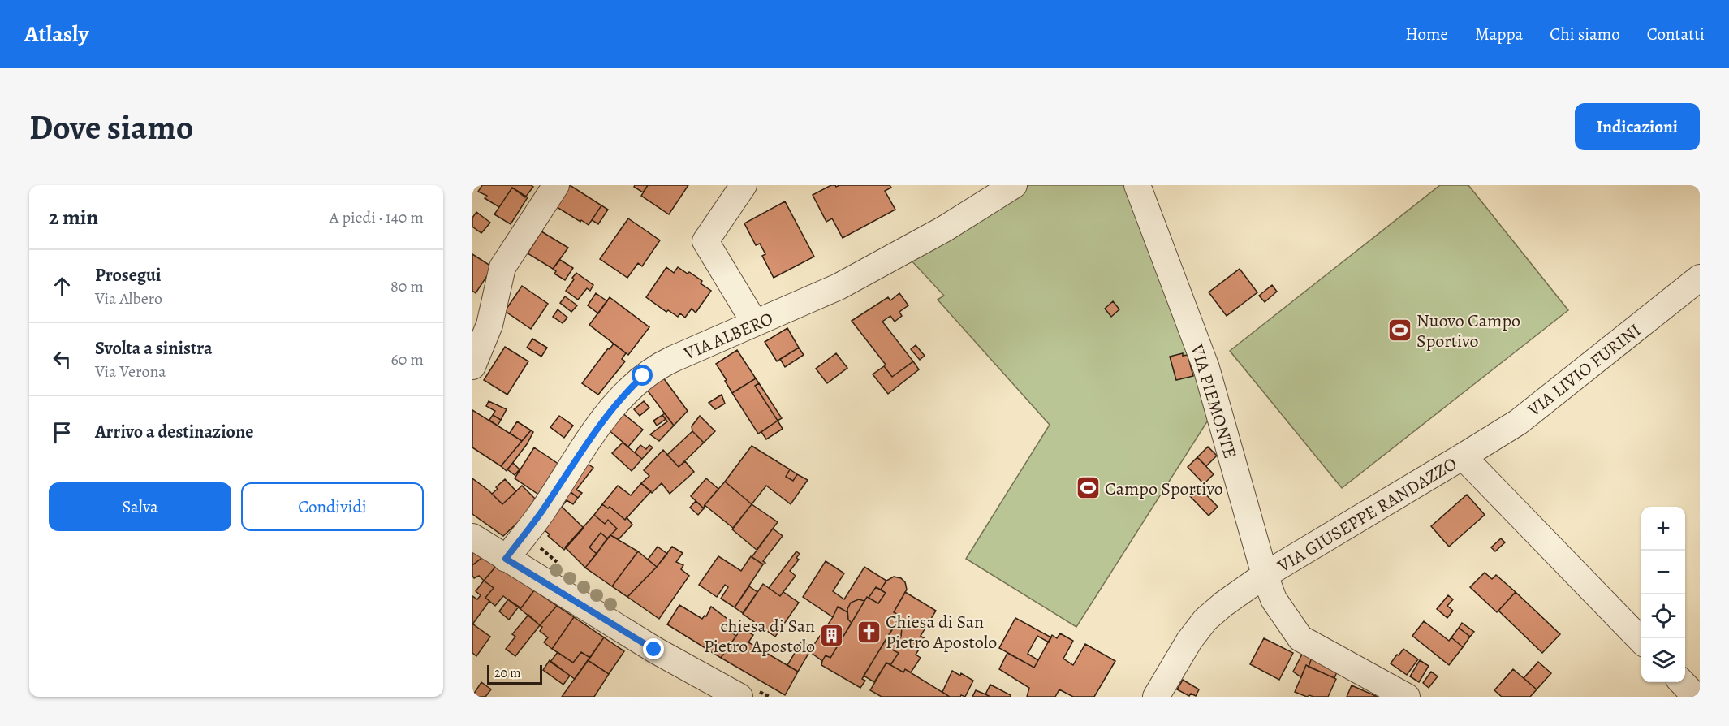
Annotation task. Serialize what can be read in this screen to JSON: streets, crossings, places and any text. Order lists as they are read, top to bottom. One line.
{"streets":{"street":["VIA ALBERO","VIA LIVIO FURINI","VIA PIEMONTE","VIA GIUSEPPE RANDAZZO"]},"crossings":[["VIA LIVIO FURINI","VIA GIUSEPPE RANDAZZO"],["VIA PIEMONTE","VIA GIUSEPPE RANDAZZO"]],"places":{"sports":["Nuovo Campo Sportivo","Campo Sportivo"],"church":["Chiesa di San Pietro Apostolo"],"building":["chiesa di San Pietro Apostolo"]},"scale_bar":"20 m","page":{"header":"Atlasly","nav":["Home","Mappa","Chi siamo","Contatti"],"buttons":["Indicazioni",["Salva","Condividi"]],"title":"Dove siamo","heading":["2 min","A piedi · 140 m"],"list":[["Prosegui","Via Albero","80 m"],["Svolta a sinistra","Via Verona","60 m"],"Arrivo a destinazione"],"map_buttons":["+","−"],"scale":"20 m"}}
